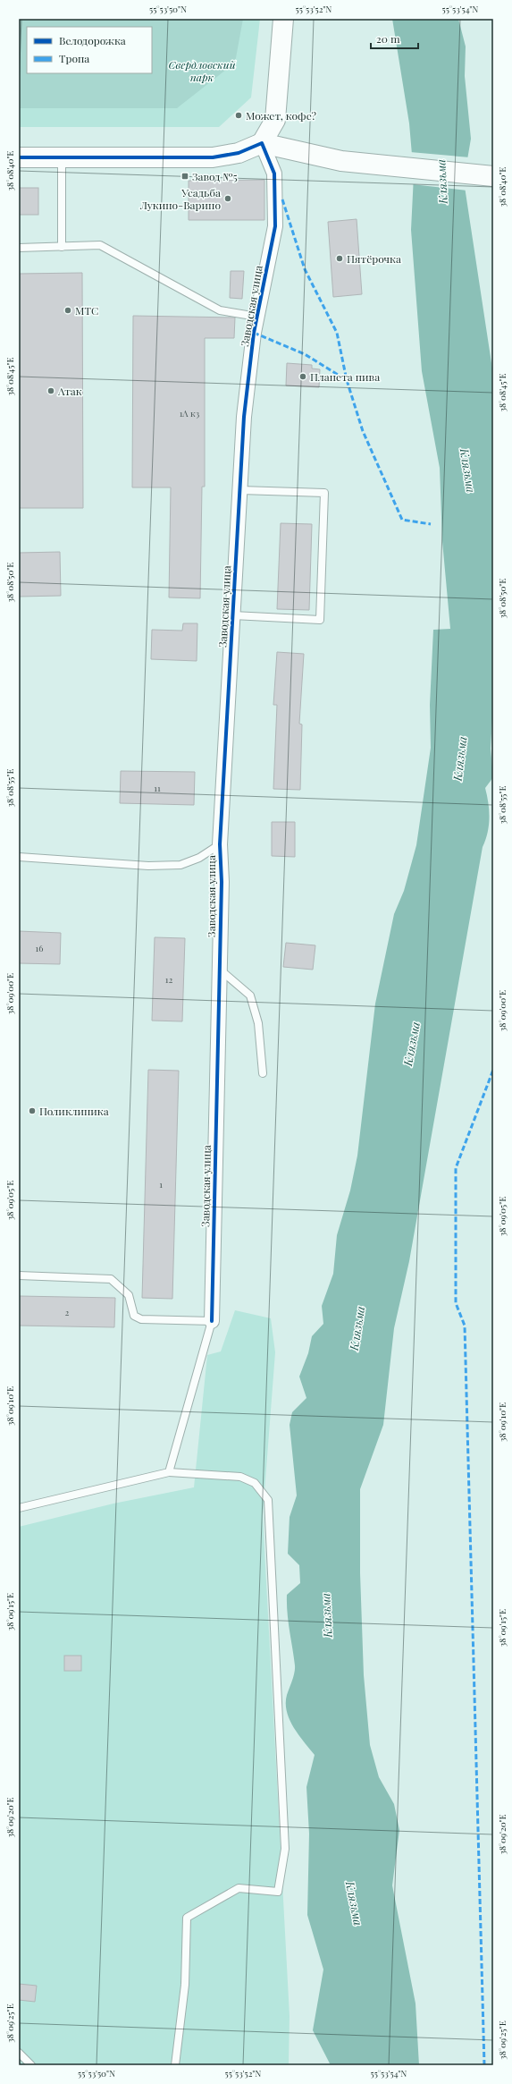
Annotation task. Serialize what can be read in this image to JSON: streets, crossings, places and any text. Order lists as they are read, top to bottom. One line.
{"streets":{"street":["Заводская улица"]},"water":["Клязьма"],"parks":["Свердловский парк"],"places":{"other":["Может, кофе?","Усадьба Лукино-Варино","Пятёрочка","МТС","Планета пива","Атак","Поликлиника"],"transit":["Завод №5"]},"house_numbers":["1А к3","11","16","12","1","2"],"legend":["Велодорожка","Тропа"],"scale_bar":"20 m","coordinates":["55°53'50\"N","55°53'52\"N","55°53'54\"N","38°08'40\"E","38°08'45\"E","38°08'50\"E","38°08'55\"E","38°09'00\"E","38°09'05\"E","38°09'10\"E","38°09'15\"E","38°09'20\"E","38°09'25\"E"]}
